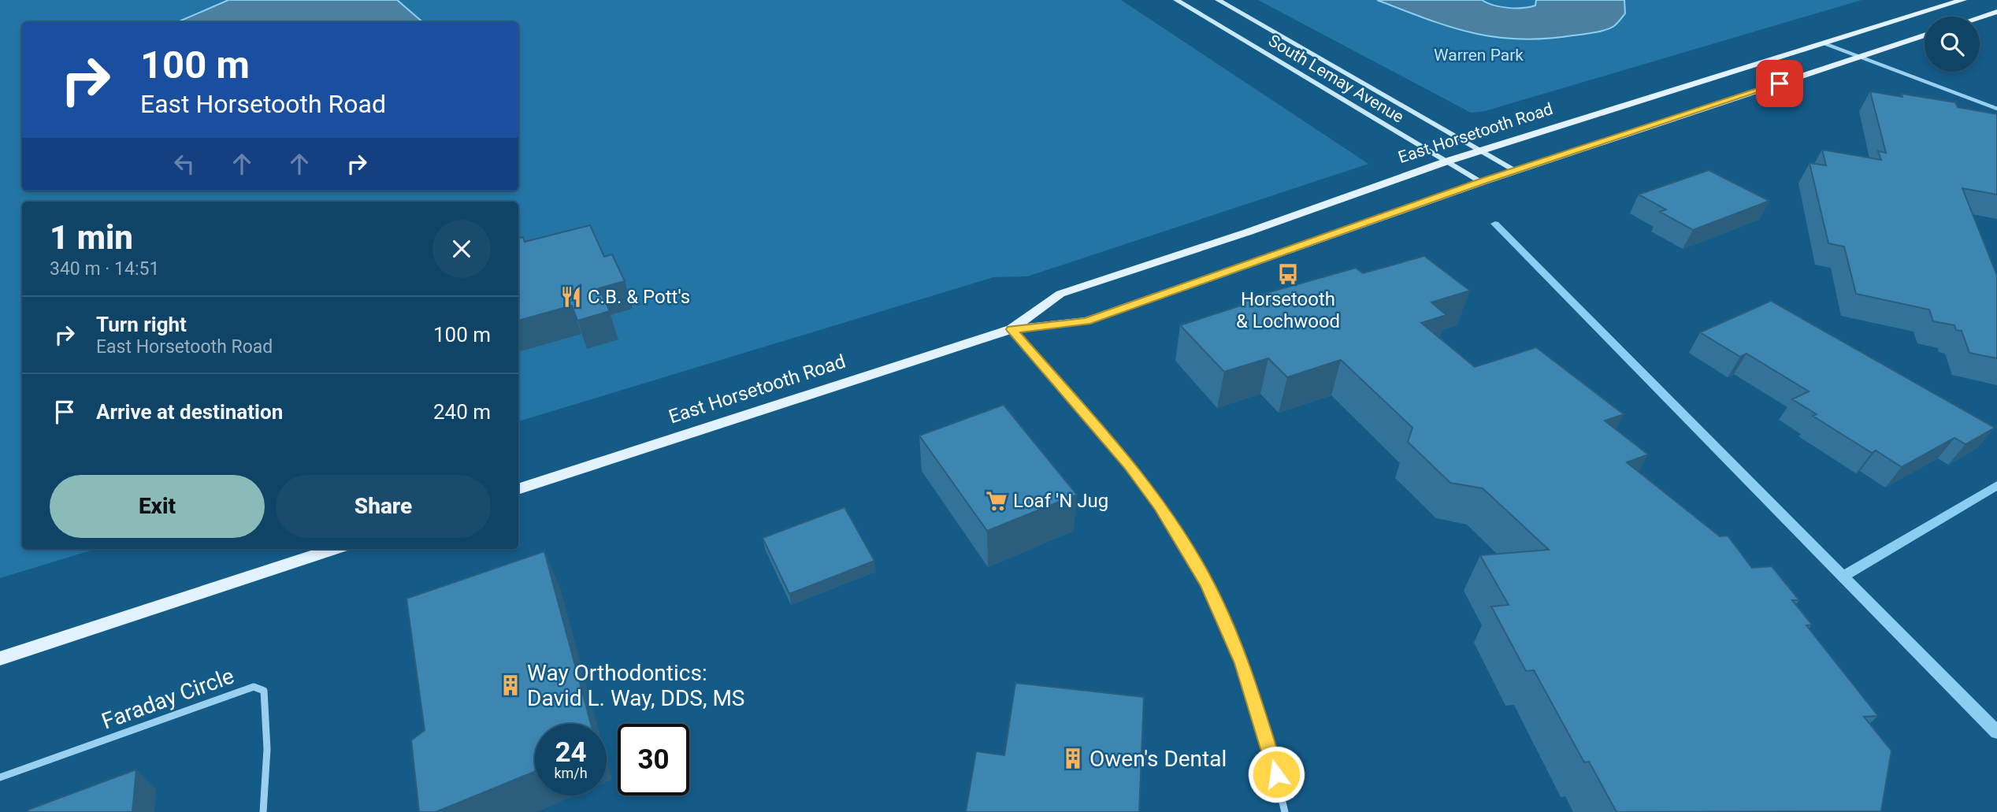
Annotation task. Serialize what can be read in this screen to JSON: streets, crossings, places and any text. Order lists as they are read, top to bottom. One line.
{"streets":{"main road":["South Lemay Avenue","East Horsetooth Road"],"street":["Faraday Circle"]},"crossings":[["South Lemay Avenue","East Horsetooth Road"]],"parks":["Warren Park"],"places":{"bus stop":["Horsetooth & Lochwood"],"restaurant":["C.B. & Pott's"],"supermarket":["Loaf 'N Jug"],"building":["Way Orthodontics: David L. Way, DDS, MS","Owen's Dental"]},"page":{"turn":["100 m","East Horsetooth Road"],"heading":["1 min","340 m · 14:51"],"list":[{"name":"Turn right","note":"East Horsetooth Road","value":"100 m"},{"name":"Arrive at destination","value":"240 m"}],"buttons":["Exit","Share"],"speed":"24 km/h","limit":"30"}}
